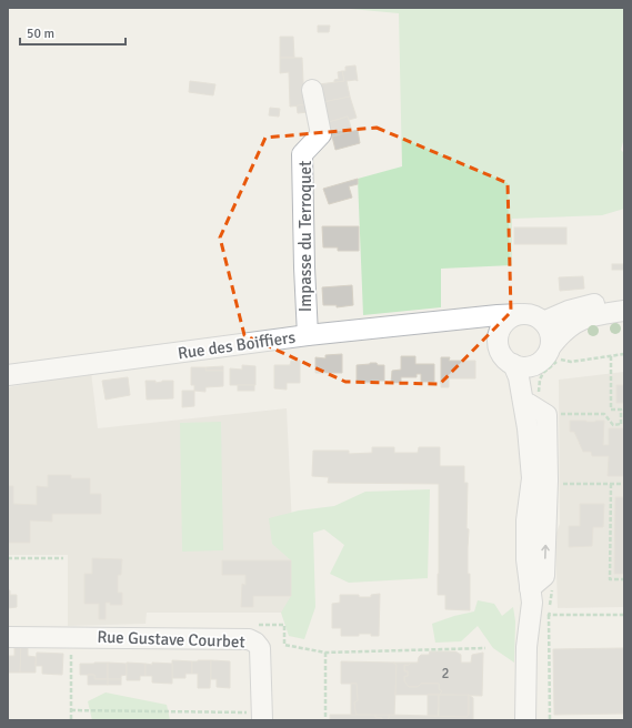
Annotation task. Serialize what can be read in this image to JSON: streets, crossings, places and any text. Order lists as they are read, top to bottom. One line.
{"streets":{"street":["Impasse du Terroquet","Rue des Boiffiers","Rue Gustave Courbet"]},"crossings":[["Impasse du Terroquet","Rue des Boiffiers"]],"house_numbers":["2"],"scale_bar":"50 m"}
